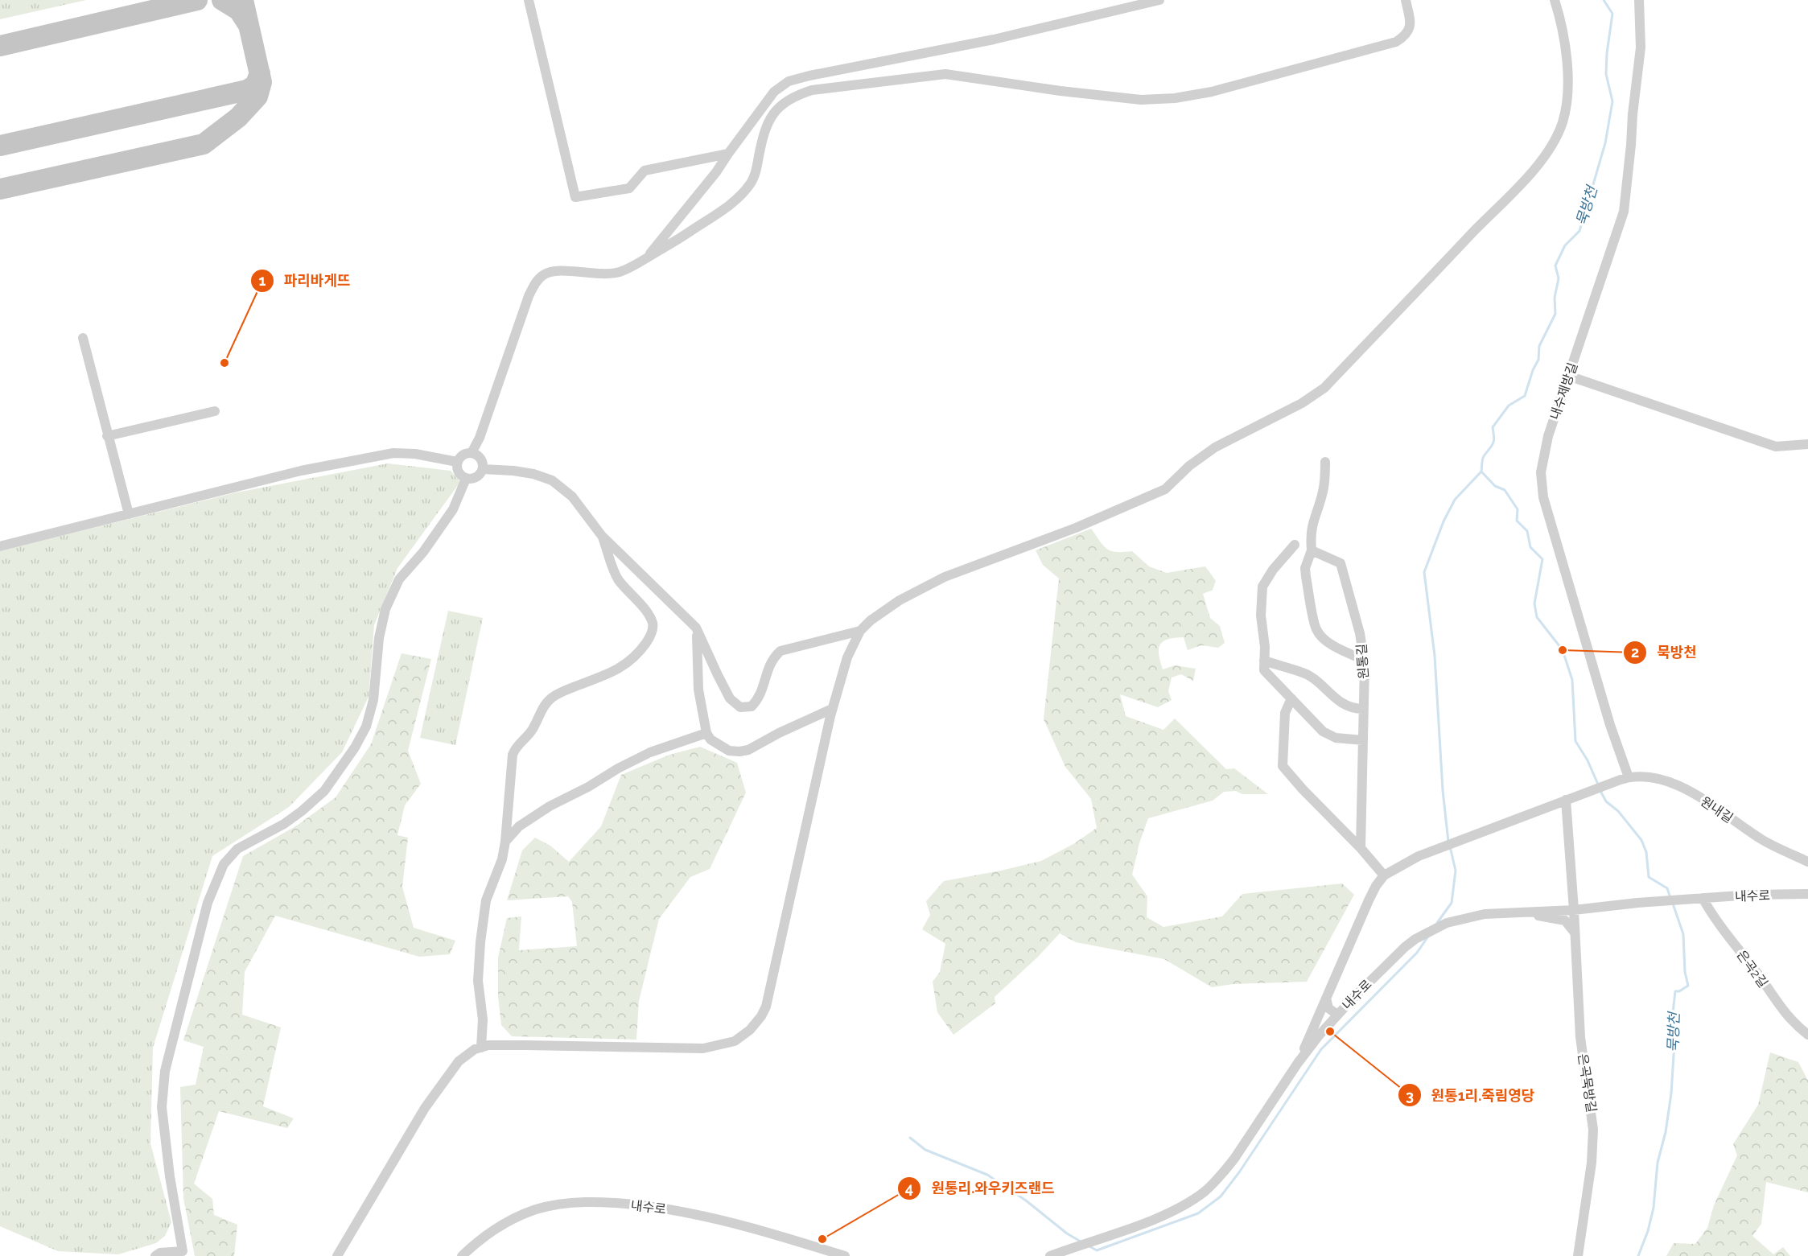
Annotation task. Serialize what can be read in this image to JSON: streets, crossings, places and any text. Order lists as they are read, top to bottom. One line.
{"streets":{"street":["내수제방길","원통길","원내길","내수로","은곡2길","은곡묵방길"]},"crossings":[["내수제방길","원내길"],["원내길","은곡묵방길"],["내수로","은곡2길"],["내수로","은곡묵방길"]],"water":["묵방천"],"places":["파리바게뜨","묵방천","원통1리.죽림영당","원통리.와우키즈랜드"]}
